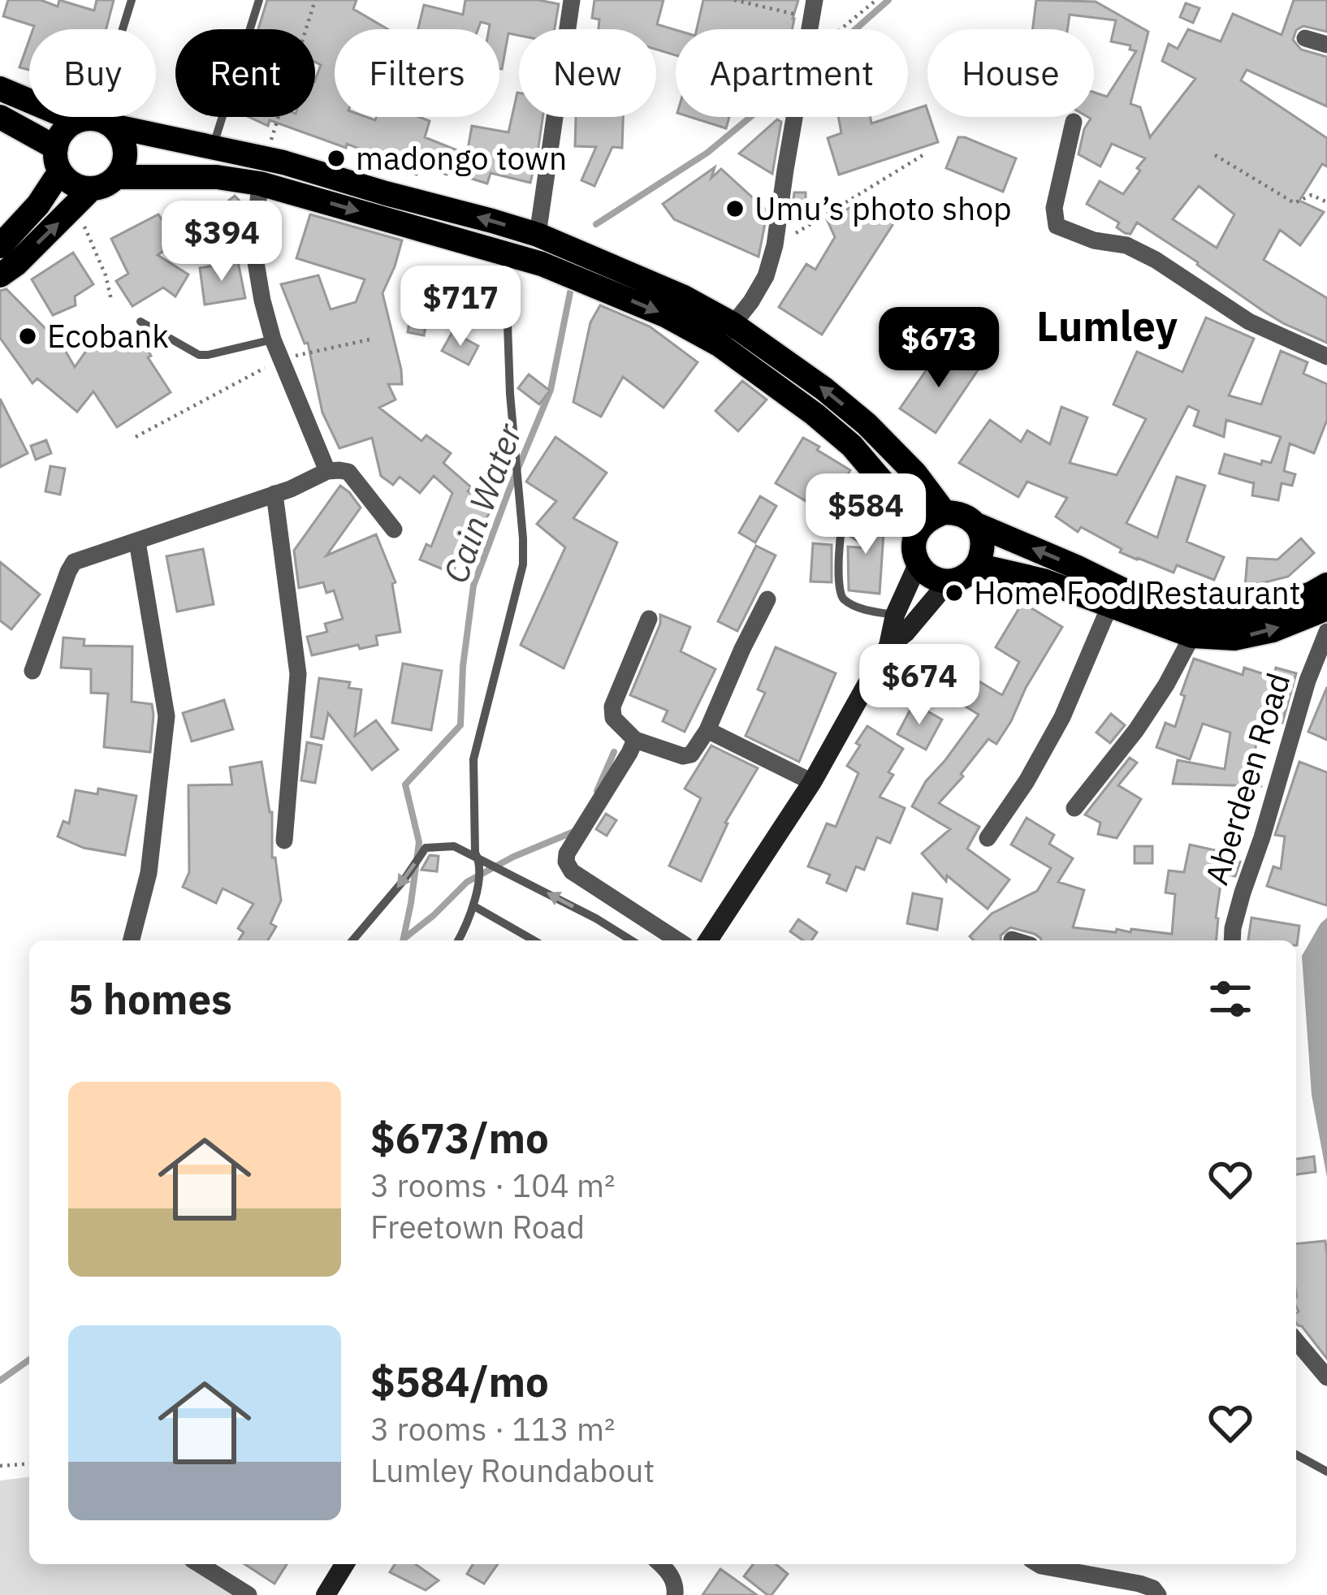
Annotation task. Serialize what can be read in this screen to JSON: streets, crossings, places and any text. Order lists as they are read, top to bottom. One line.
{"streets":{"street":["Aberdeen Road"]},"districts":["Lumley"],"water":["Cain Water"],"places":["madongo town","Umu’s photo shop","Ecobank","Home Food Restaurant"],"page":{"chip":["Buy","Rent","Filters","New","Apartment","House"],"price":["$394","$717","$673","$584","$674"],"heading":"5 homes","list":[{"name":"$673/mo","note":"3 rooms · 104 m² · Freetown Road"},{"name":"$584/mo","note":"3 rooms · 113 m² · Lumley Roundabout"}]}}
